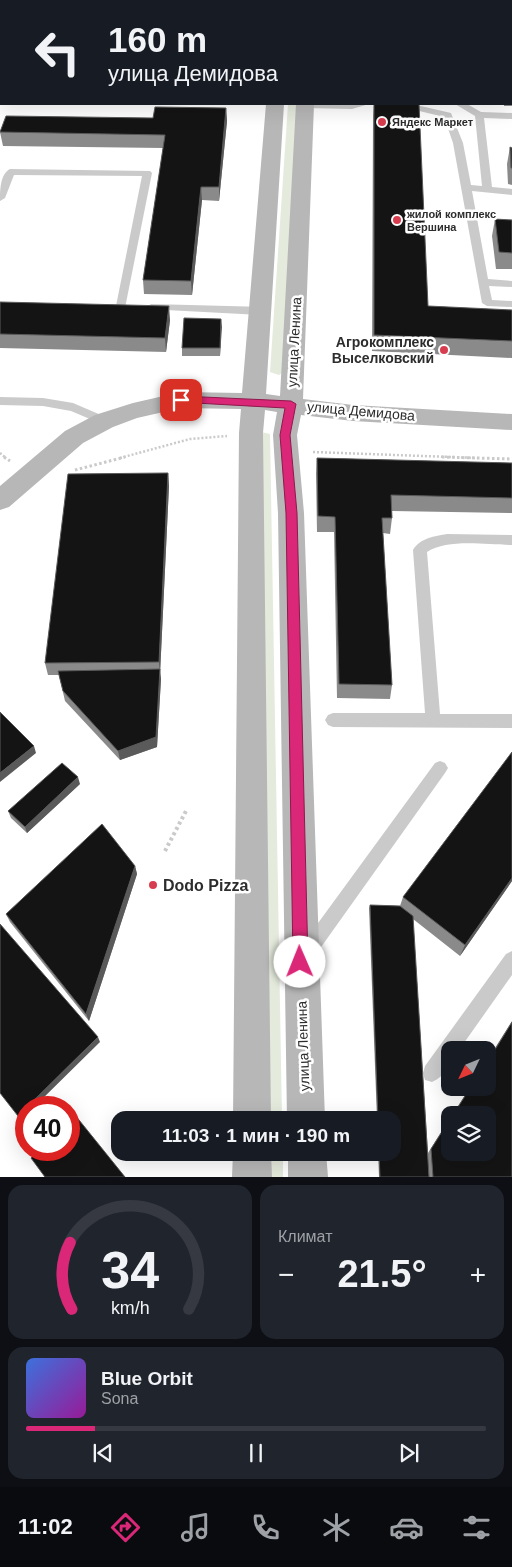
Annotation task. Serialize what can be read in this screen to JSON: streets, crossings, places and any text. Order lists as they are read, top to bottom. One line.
{"streets":{"street":["улица Ленина","улица Демидова"]},"crossings":[["улица Ленина","улица Демидова"]],"places":["Яндекс Маркет","жилой комплекс Вершина","Агрокомплекс Выселковский","Dodo Pizza"],"north":"bottom left","page":{"turn":["160 m","улица Демидова"],"limit":"40","trip":"11:03 · 1 мин · 190 m","tile":"Климат","heat":["−","21.5°","+"],"song":["Blue Orbit","Sona"],"tabs":"11:02","gauge":["34","km/h"]}}
